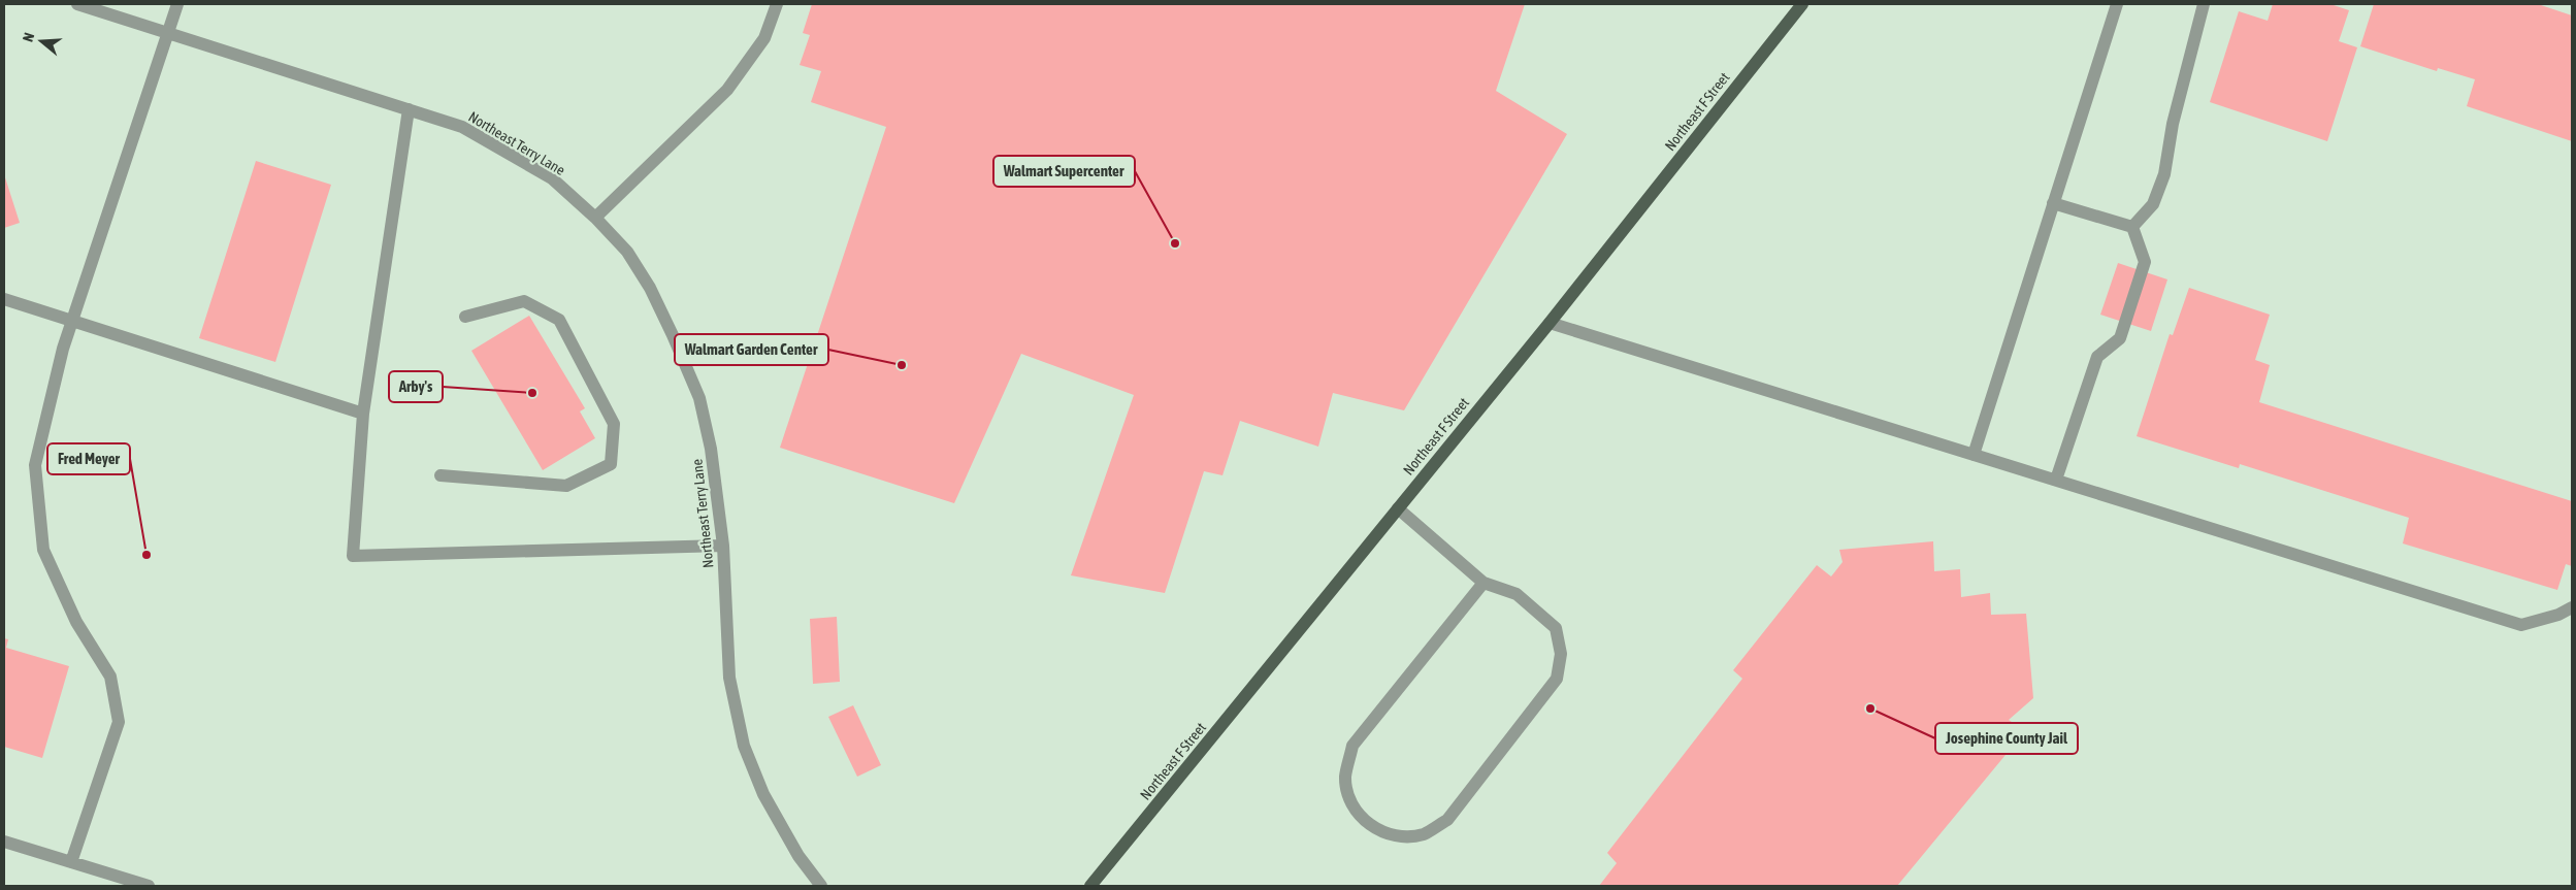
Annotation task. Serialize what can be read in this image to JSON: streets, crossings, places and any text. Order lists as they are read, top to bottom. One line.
{"streets":{"main road":["Northeast F Street"],"street":["Northeast Terry Lane"]},"places":["Walmart Supercenter","Walmart Garden Center","Arby's","Fred Meyer","Josephine County Jail"],"north":"left"}
